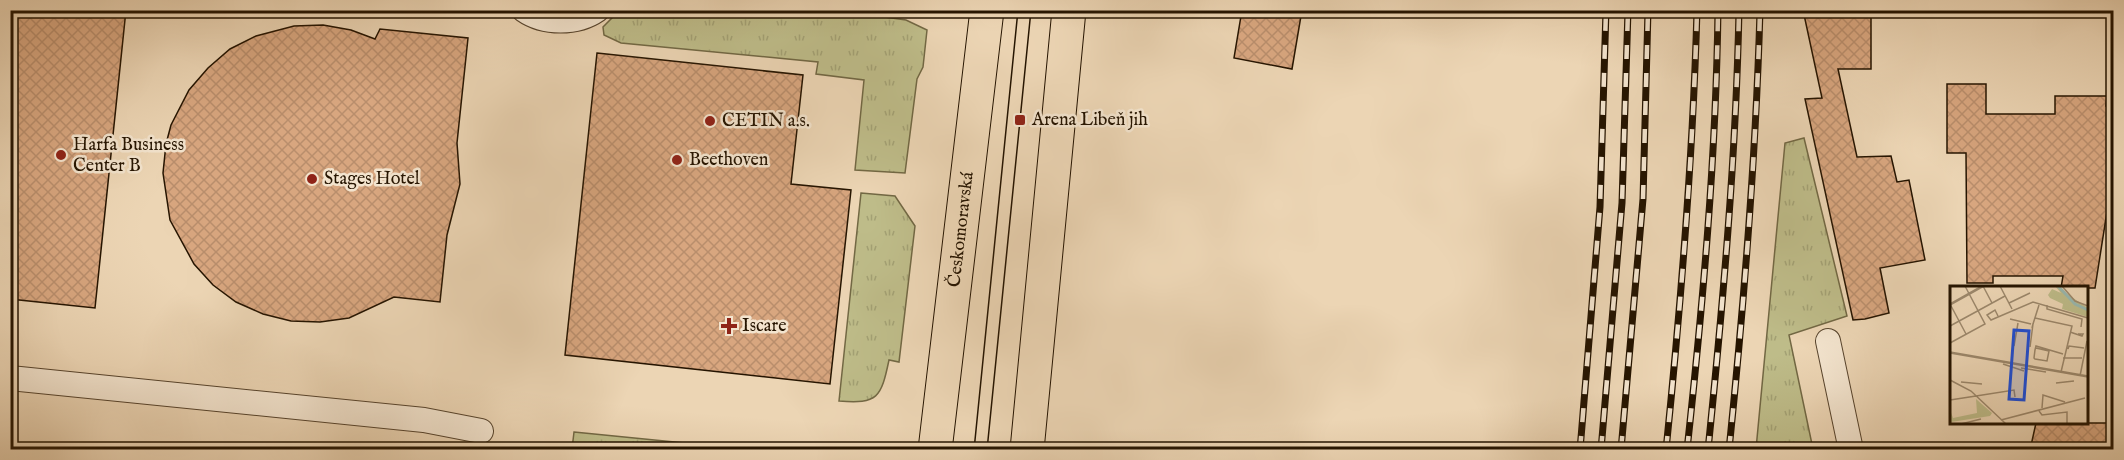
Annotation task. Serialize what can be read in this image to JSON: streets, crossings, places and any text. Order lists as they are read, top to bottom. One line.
{"streets":{"main road":["Českomoravská"]},"places":{"transit":["Arena Libeň jih"],"other":["CETIN a.s.","Harfa Business Center B","Beethoven","Stages Hotel"],"health":["Iscare"]}}
